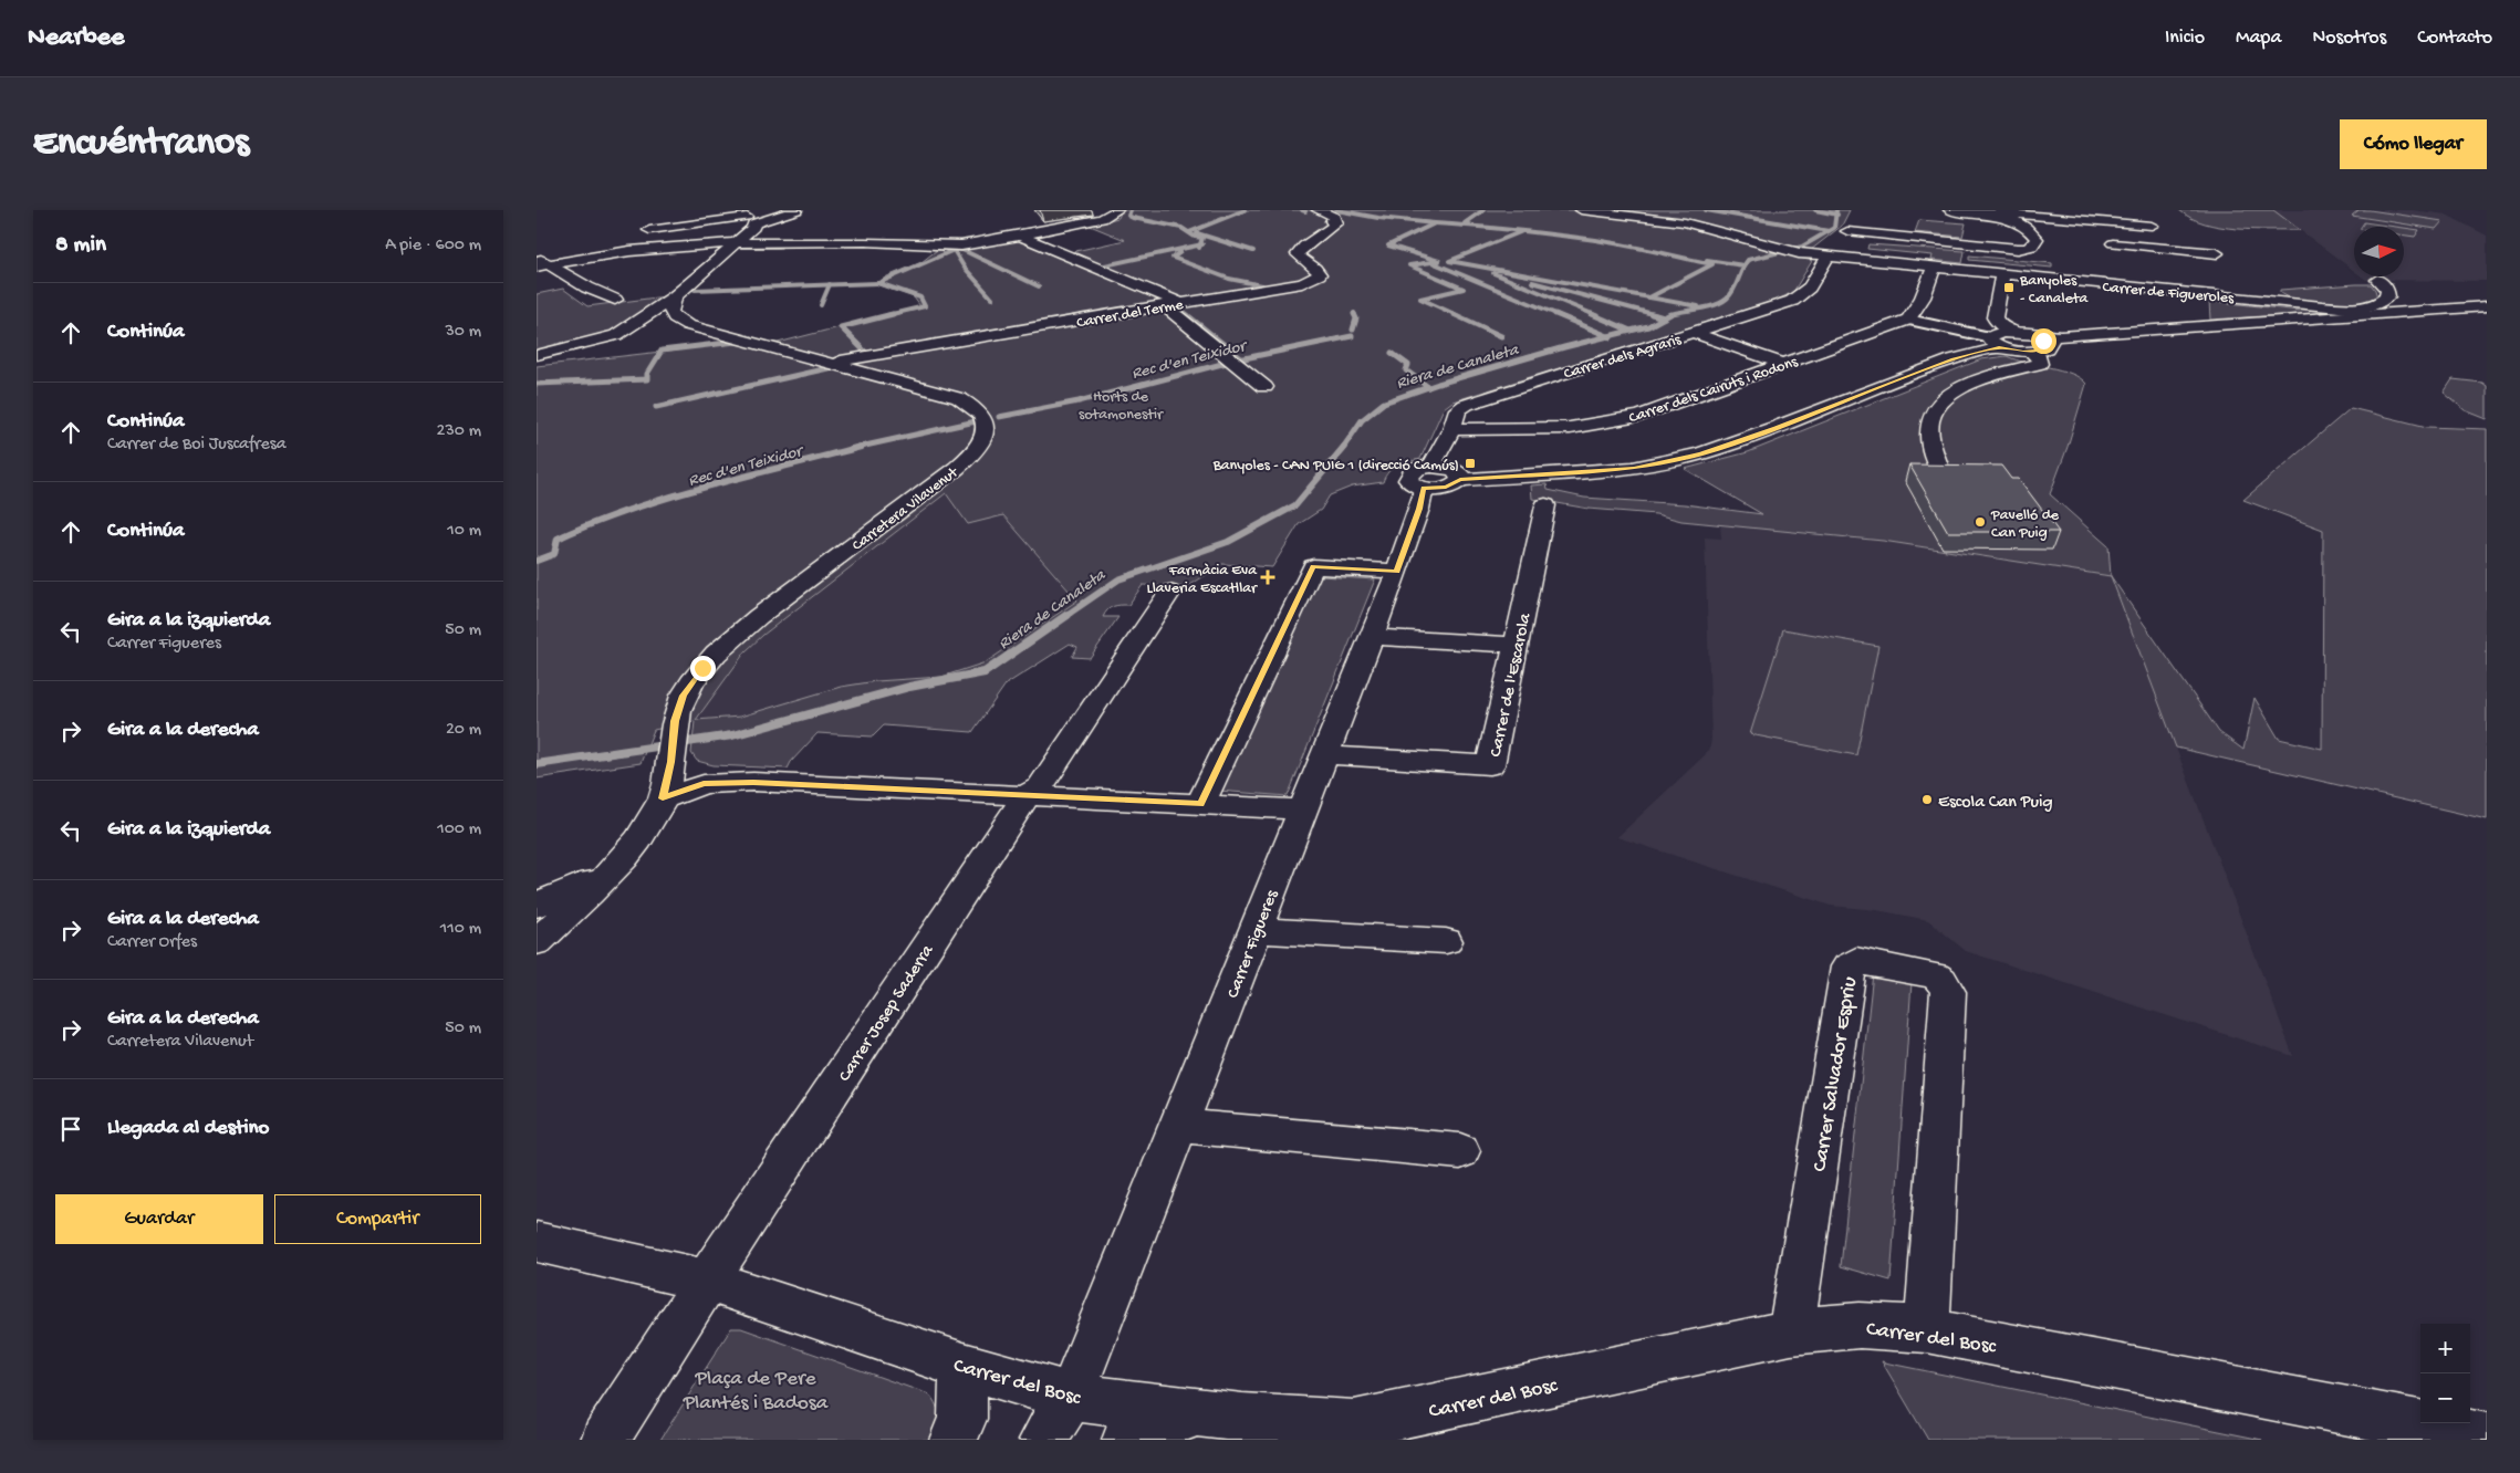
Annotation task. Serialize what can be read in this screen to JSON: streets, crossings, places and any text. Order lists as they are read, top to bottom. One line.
{"streets":{"street":["Carrer de Figueroles","Carrer del Terme","Carrer dels Agraris","Carrer dels Cairuts i Rodons","Carretera Vilavenut","Carrer de l'Escarola","Carrer Figueres","Carrer Josep Saderra","Carrer Salvador Espriu","Carrer del Bosc"]},"crossings":[["Carrer de Figueroles","Carrer dels Agraris"],["Carrer del Terme","Carretera Vilavenut"],["Carrer dels Agraris","Carrer dels Cairuts i Rodons"],["Carrer dels Agraris","Carrer Figueres"],["Carrer de l'Escarola","Carrer Figueres"],["Carrer Figueres","Carrer del Bosc"],["Carrer Josep Saderra","Carrer del Bosc"],["Carrer Salvador Espriu","Carrer del Bosc"]],"water":["Rec d'en Teixidor","Riera de Canaleta"],"parks":["Horts de sotamonestir","Plaça de Pere Plantés i Badosa"],"places":{"transit":["Banyoles - Canaleta","Banyoles - CAN PUIG 1 (direcció Camús)"],"other":["Pavelló de Can Puig","Escola Can Puig"],"health":["Farmàcia Eva Llaveria Escatllar"]},"north":"right","page":{"header":"Nearbee","nav":["Inicio","Mapa","Nosotros","Contacto"],"buttons":["Cómo llegar",["Guardar","Compartir"]],"title":"Encuéntranos","heading":["8 min","A pie · 600 m"],"list":[["Continúa","30 m"],["Continúa","Carrer de Boi Juscafresa","230 m"],["Continúa","10 m"],["Gira a la izquierda","Carrer Figueres","50 m"],["Gira a la derecha","20 m"],["Gira a la izquierda","100 m"],["Gira a la derecha","Carrer Orfes","110 m"],["Gira a la derecha","Carretera Vilavenut","50 m"],"Llegada al destino"],"map_buttons":["+","−"]}}
